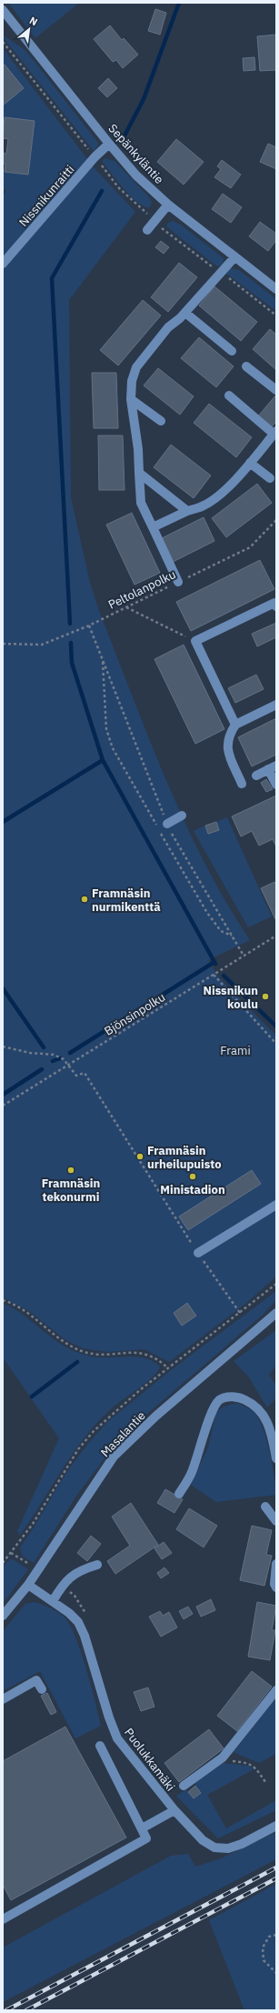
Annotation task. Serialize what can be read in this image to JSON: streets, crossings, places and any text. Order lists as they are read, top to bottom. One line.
{"streets":{"street":["Sepänkyläntie","Nissnikunraitti","Masalantie","Puolukkamäki"],"path":["Peltolanpolku","Bjönsinpolku"]},"crossings":[["Sepänkyläntie","Nissnikunraitti"],["Masalantie","Puolukkamäki"]],"parks":["Frami"],"places":["Framnäsin nurmikenttä","Nissnikun koulu","Framnäsin urheilupuisto","Framnäsin tekonurmi","Ministadion"],"north":"top right"}
